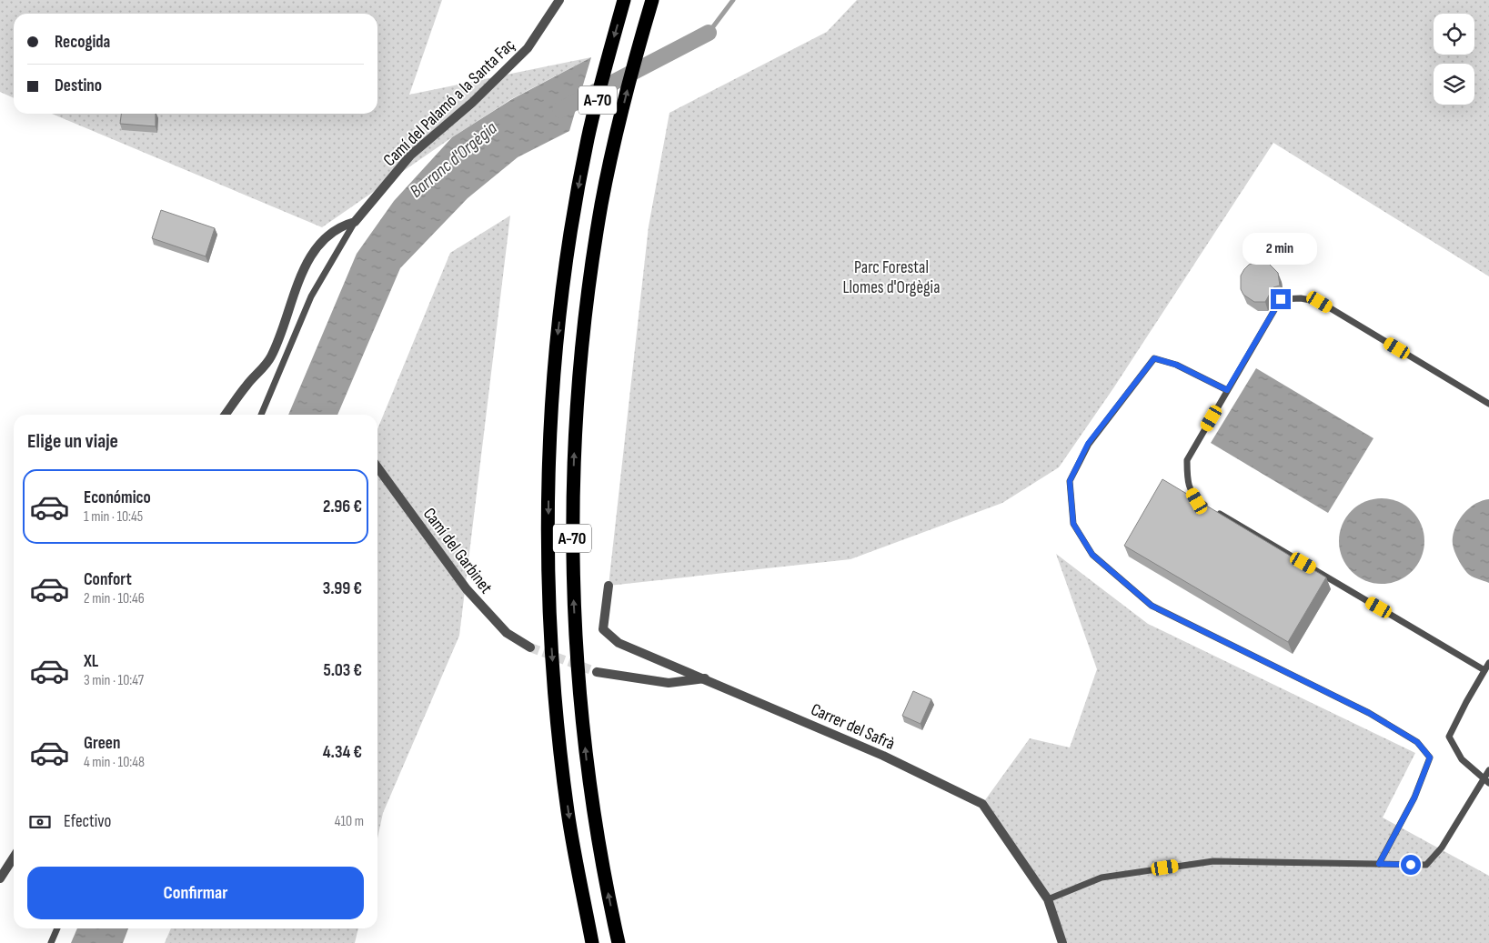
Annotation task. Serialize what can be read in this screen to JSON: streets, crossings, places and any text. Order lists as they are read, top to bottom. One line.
{"streets":{"highway":["A-70"],"street":["Camí del Palamó a la Santa Faç","Camí del Garbinet","Carrer del Safrà"]},"water":["Barranc d'Orgègia"],"parks":["Parc Forestal Llomes d'Orgègia"],"page":{"banner":["Recogida","Destino"],"bubble":"2 min","heading":"Elige un viaje","list":[{"name":"Económico","note":"1 min · 10:45","value":"2.96 €"},{"name":"Confort","note":"2 min · 10:46","value":"3.99 €"},{"name":"XL","note":"3 min · 10:47","value":"5.03 €"},{"name":"Green","note":"4 min · 10:48","value":"4.34 €"}],"pay":["Efectivo","410 m"],"buttons":"Confirmar"}}
